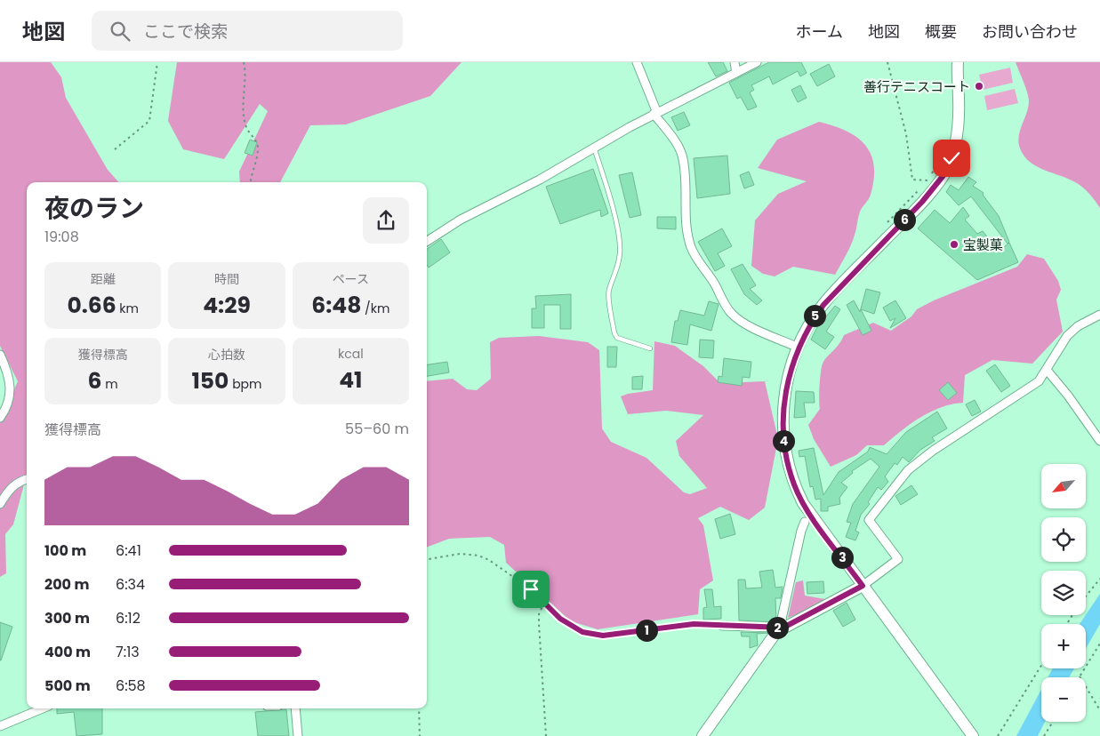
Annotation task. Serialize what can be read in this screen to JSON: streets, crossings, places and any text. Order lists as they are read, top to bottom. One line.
{"places":["善行テニスコート","宝製菓"],"north":"bottom left","page":{"header":"地図","search":"ここで検索","nav":["ホーム","地図","概要","お問い合わせ"],"heading":["夜のラン","19:08"],"pins":["6","5","4","3","2","1"],"stats":[["距離","0.66 km"],["時間","4:29"],["ペース","6:48 /km"],["獲得標高","6 m"],["心拍数","150 bpm"],["kcal","41"]],"chart":["獲得標高","55–60 m"],"map_buttons":["+","−"],"list":[{"name":"100 m","note":"6:41"},{"name":"200 m","note":"6:34"},{"name":"300 m","note":"6:12"},{"name":"400 m","note":"7:13"},{"name":"500 m","note":"6:58"}]}}
